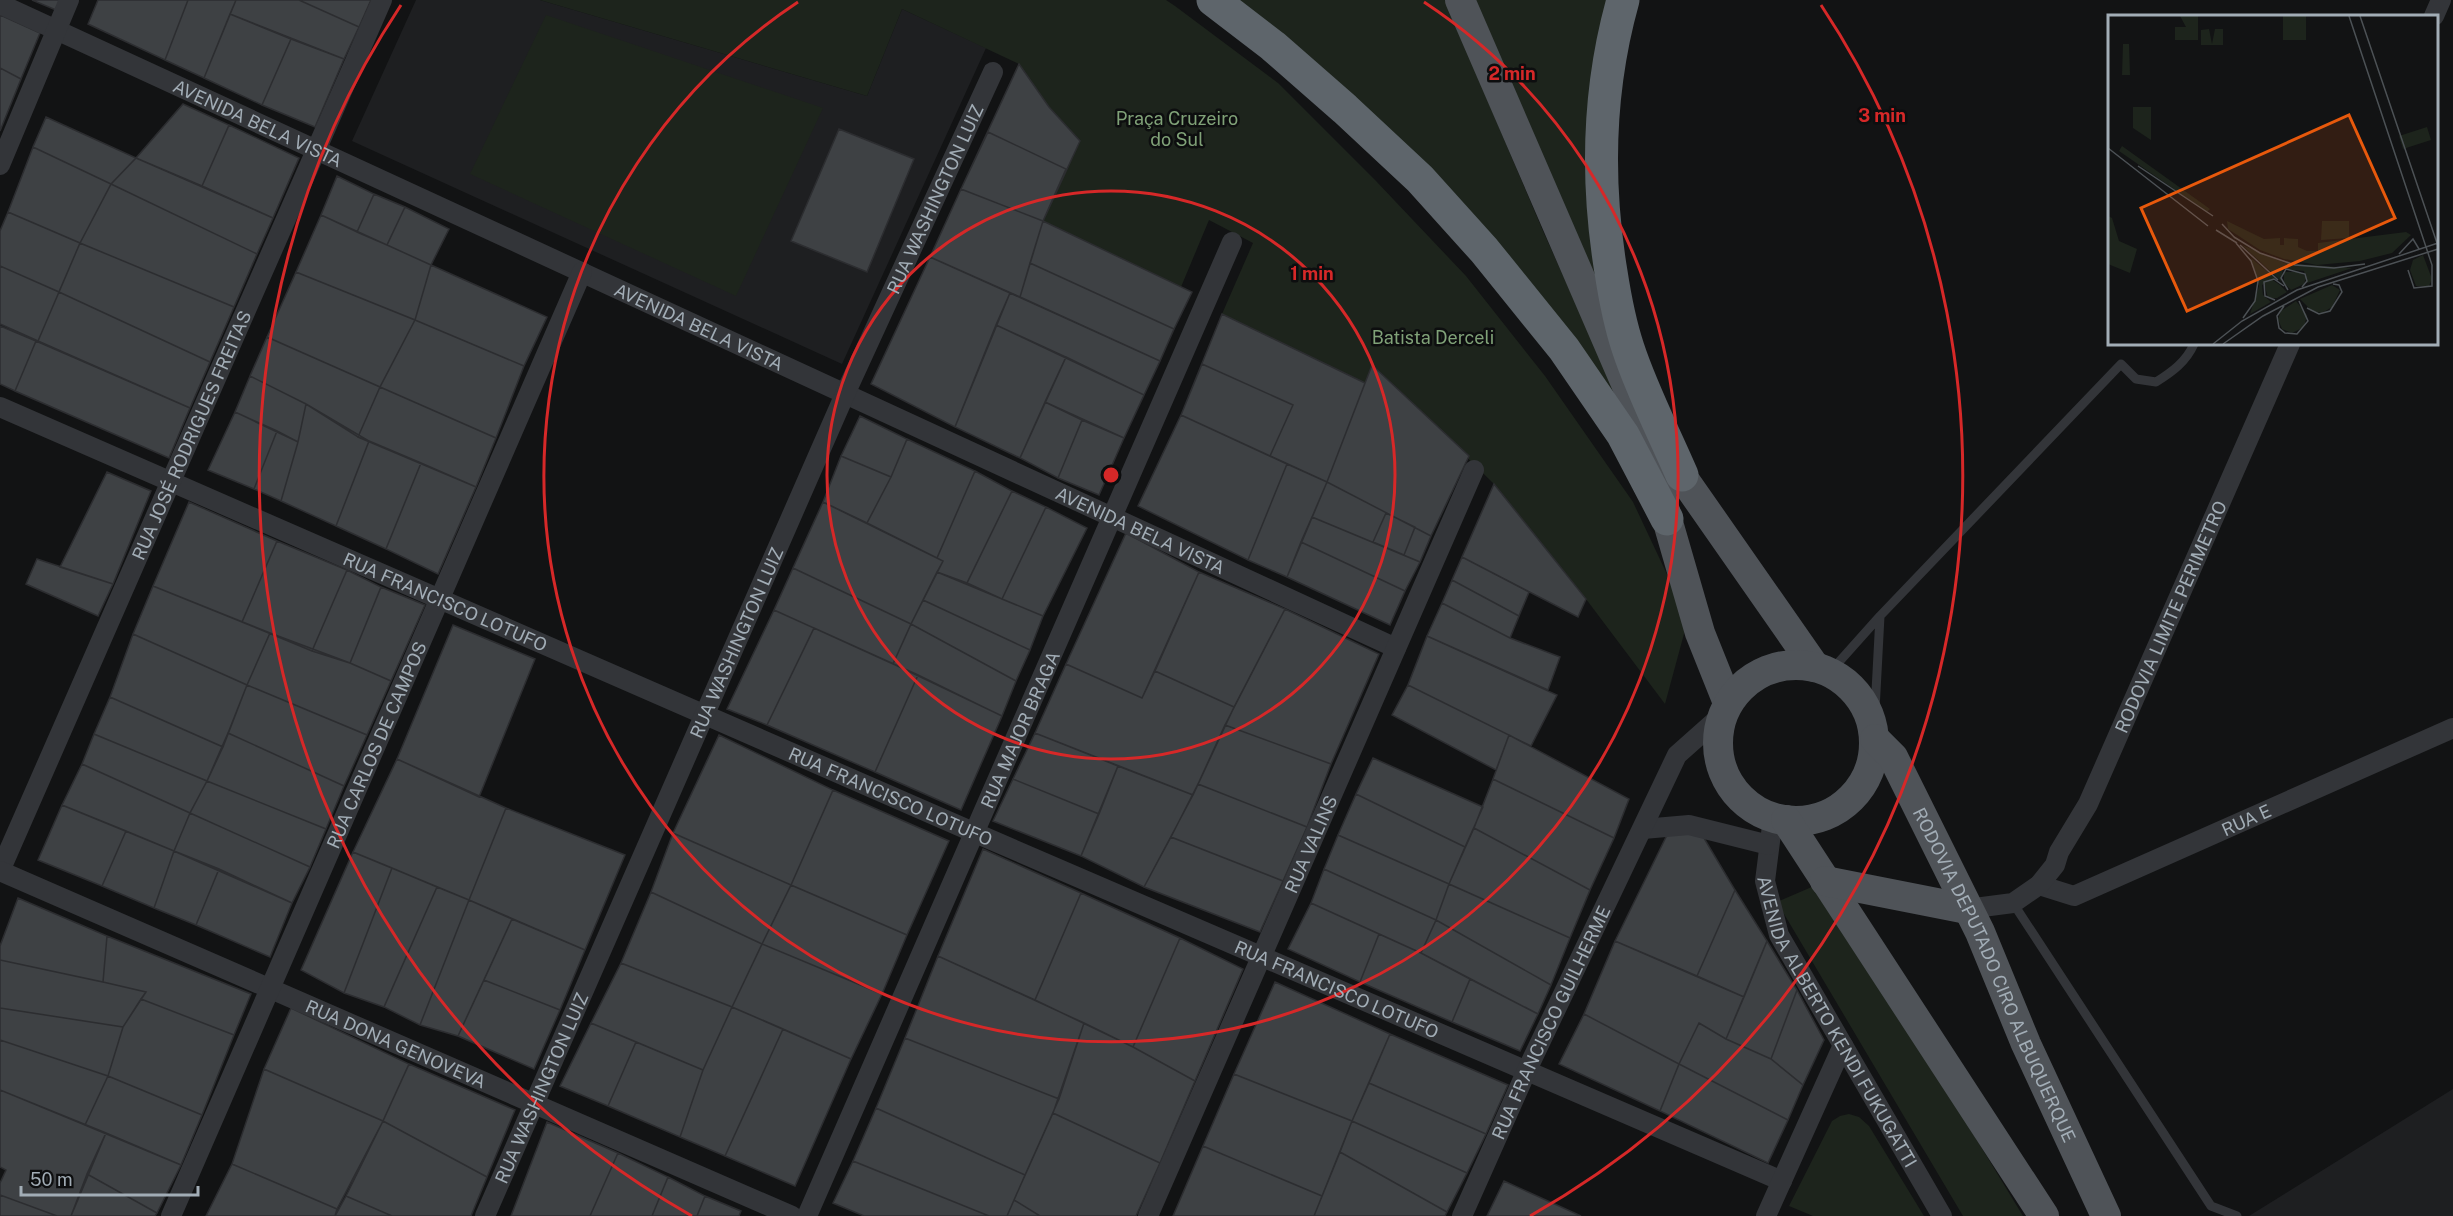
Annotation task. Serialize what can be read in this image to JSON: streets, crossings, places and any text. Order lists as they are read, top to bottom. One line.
{"streets":{"main road":["RODOVIA DEPUTADO CIRO ALBUQUERQUE"],"street":["AVENIDA BELA VISTA","RUA WASHINGTON LUIZ","RUA JOSÉ RODRIGUES FREITAS","RUA FRANCISCO LOTUFO","RODOVIA LIMITE PERIMETRO","RUA MAJOR BRAGA","RUA CARLOS DE CAMPOS","RUA E","RUA VALINS","AVENIDA ALBERTO KENDI FUKUGATTI","RUA FRANCISCO GUILHERME","RUA DONA GENOVEVA"]},"crossings":[["AVENIDA BELA VISTA","RUA WASHINGTON LUIZ"],["AVENIDA BELA VISTA","RUA JOSÉ RODRIGUES FREITAS"],["AVENIDA BELA VISTA","RUA MAJOR BRAGA"],["AVENIDA BELA VISTA","RUA CARLOS DE CAMPOS"],["AVENIDA BELA VISTA","RUA VALINS"],["RUA WASHINGTON LUIZ","RUA FRANCISCO LOTUFO"],["RUA WASHINGTON LUIZ","RUA DONA GENOVEVA"],["RUA JOSÉ RODRIGUES FREITAS","RUA FRANCISCO LOTUFO"],["RUA JOSÉ RODRIGUES FREITAS","RUA DONA GENOVEVA"],["RUA FRANCISCO LOTUFO","RUA MAJOR BRAGA"],["RUA FRANCISCO LOTUFO","RUA CARLOS DE CAMPOS"],["RUA FRANCISCO LOTUFO","RUA VALINS"],["RUA FRANCISCO LOTUFO","RUA FRANCISCO GUILHERME"],["RODOVIA LIMITE PERIMETRO","RUA E"],["RUA CARLOS DE CAMPOS","RUA DONA GENOVEVA"],["RODOVIA DEPUTADO CIRO ALBUQUERQUE","AVENIDA ALBERTO KENDI FUKUGATTI"],["RODOVIA DEPUTADO CIRO ALBUQUERQUE","RUA FRANCISCO GUILHERME"],["AVENIDA ALBERTO KENDI FUKUGATTI","RUA FRANCISCO GUILHERME"]],"parks":["Praça Cruzeiro do Sul","Batista Derceli"],"scale_bar":"50 m","rings":["2 min","3 min","1 min"]}
